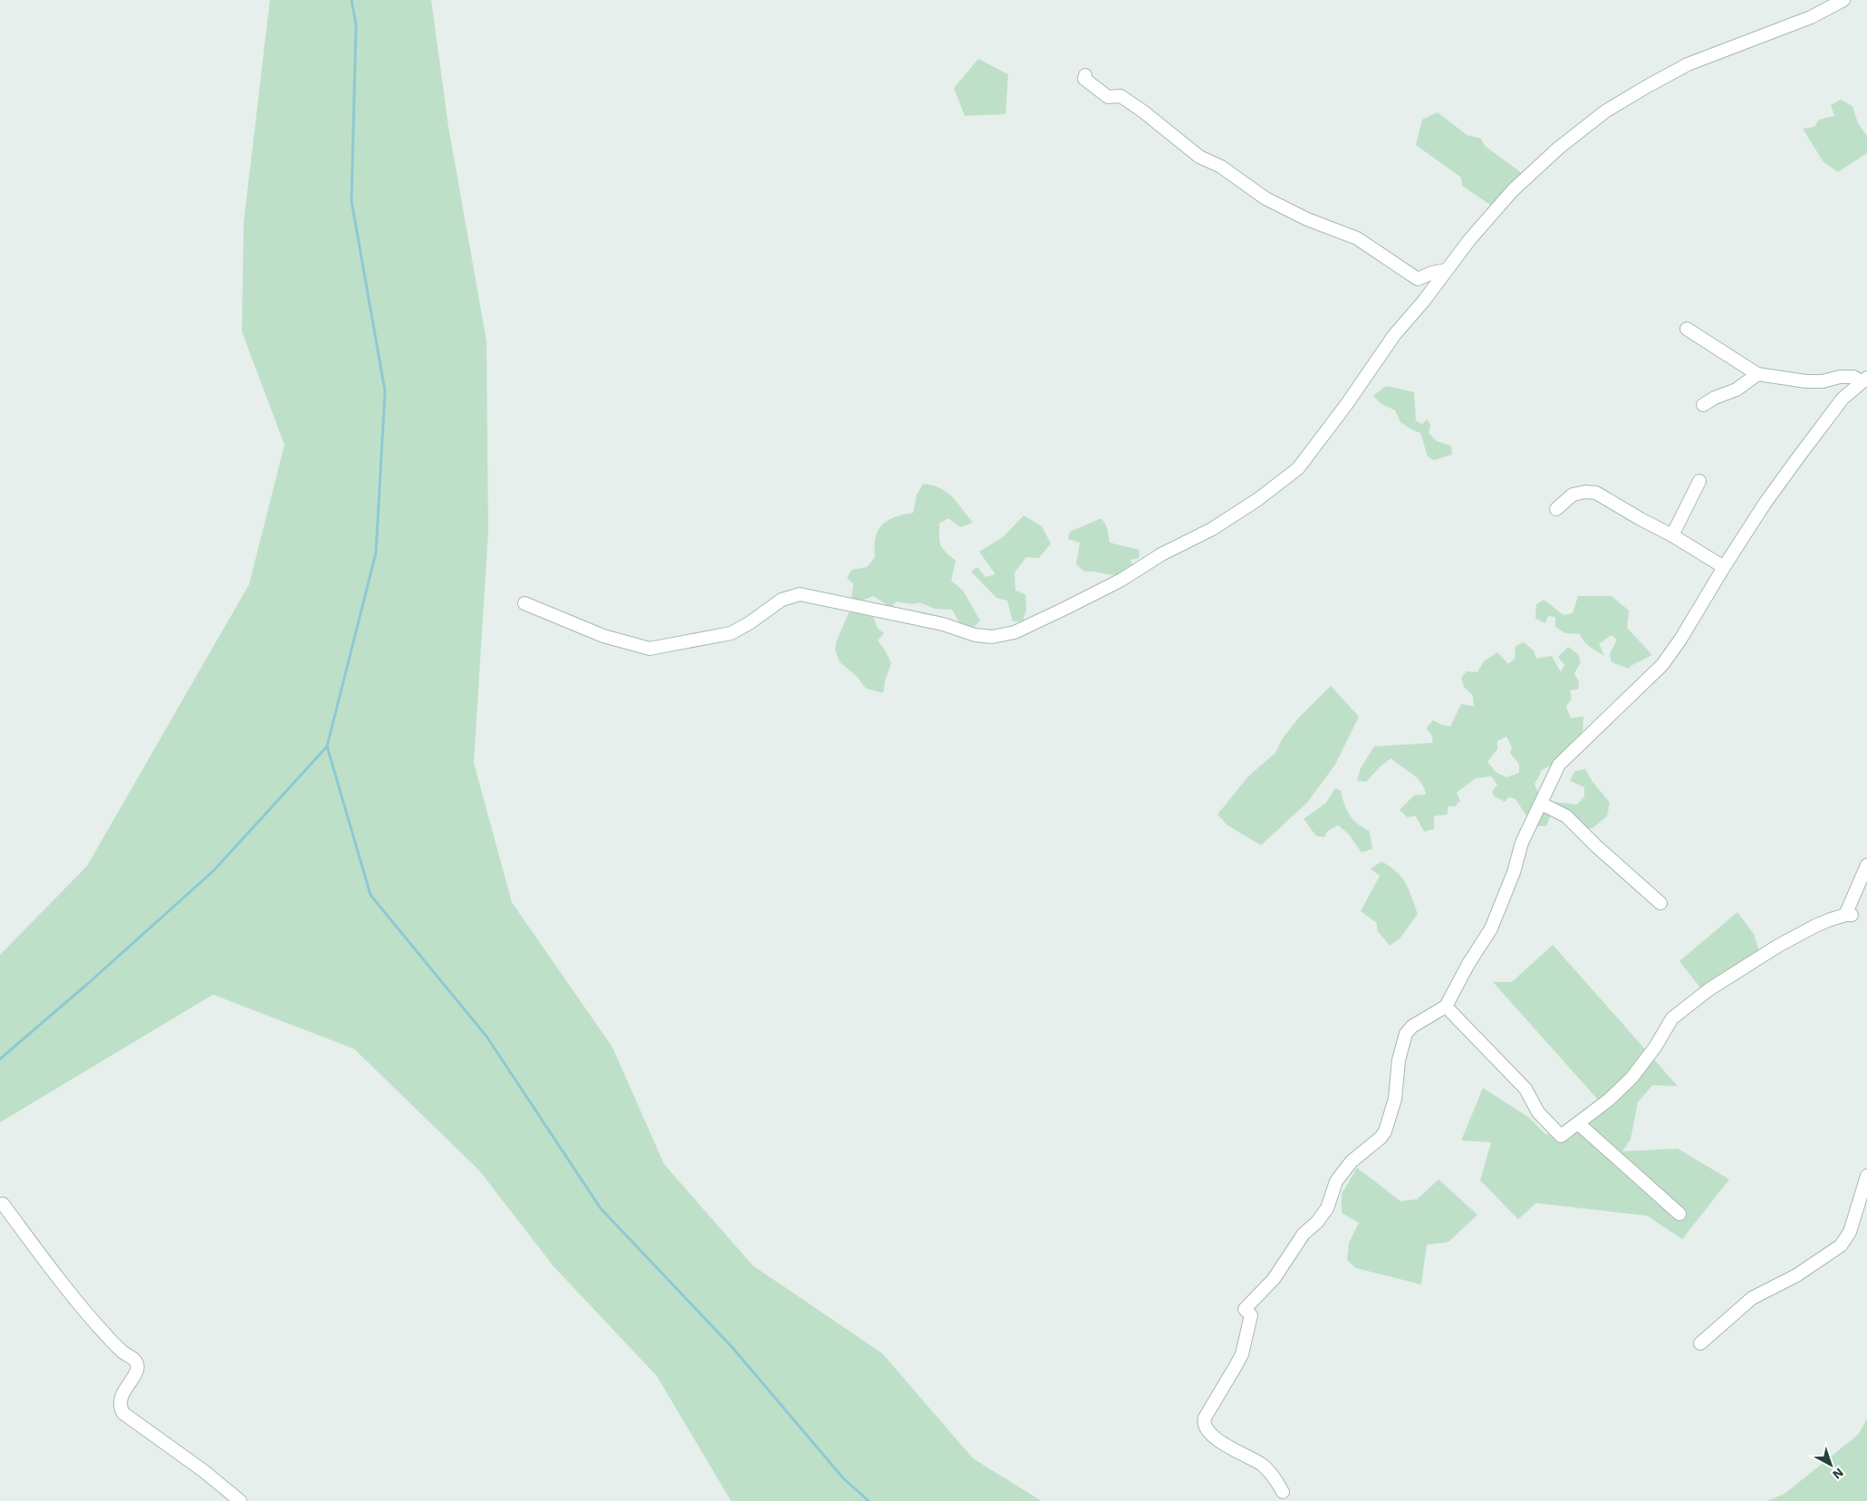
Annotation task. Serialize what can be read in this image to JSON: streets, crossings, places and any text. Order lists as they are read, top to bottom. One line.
{"north":"bottom right"}
